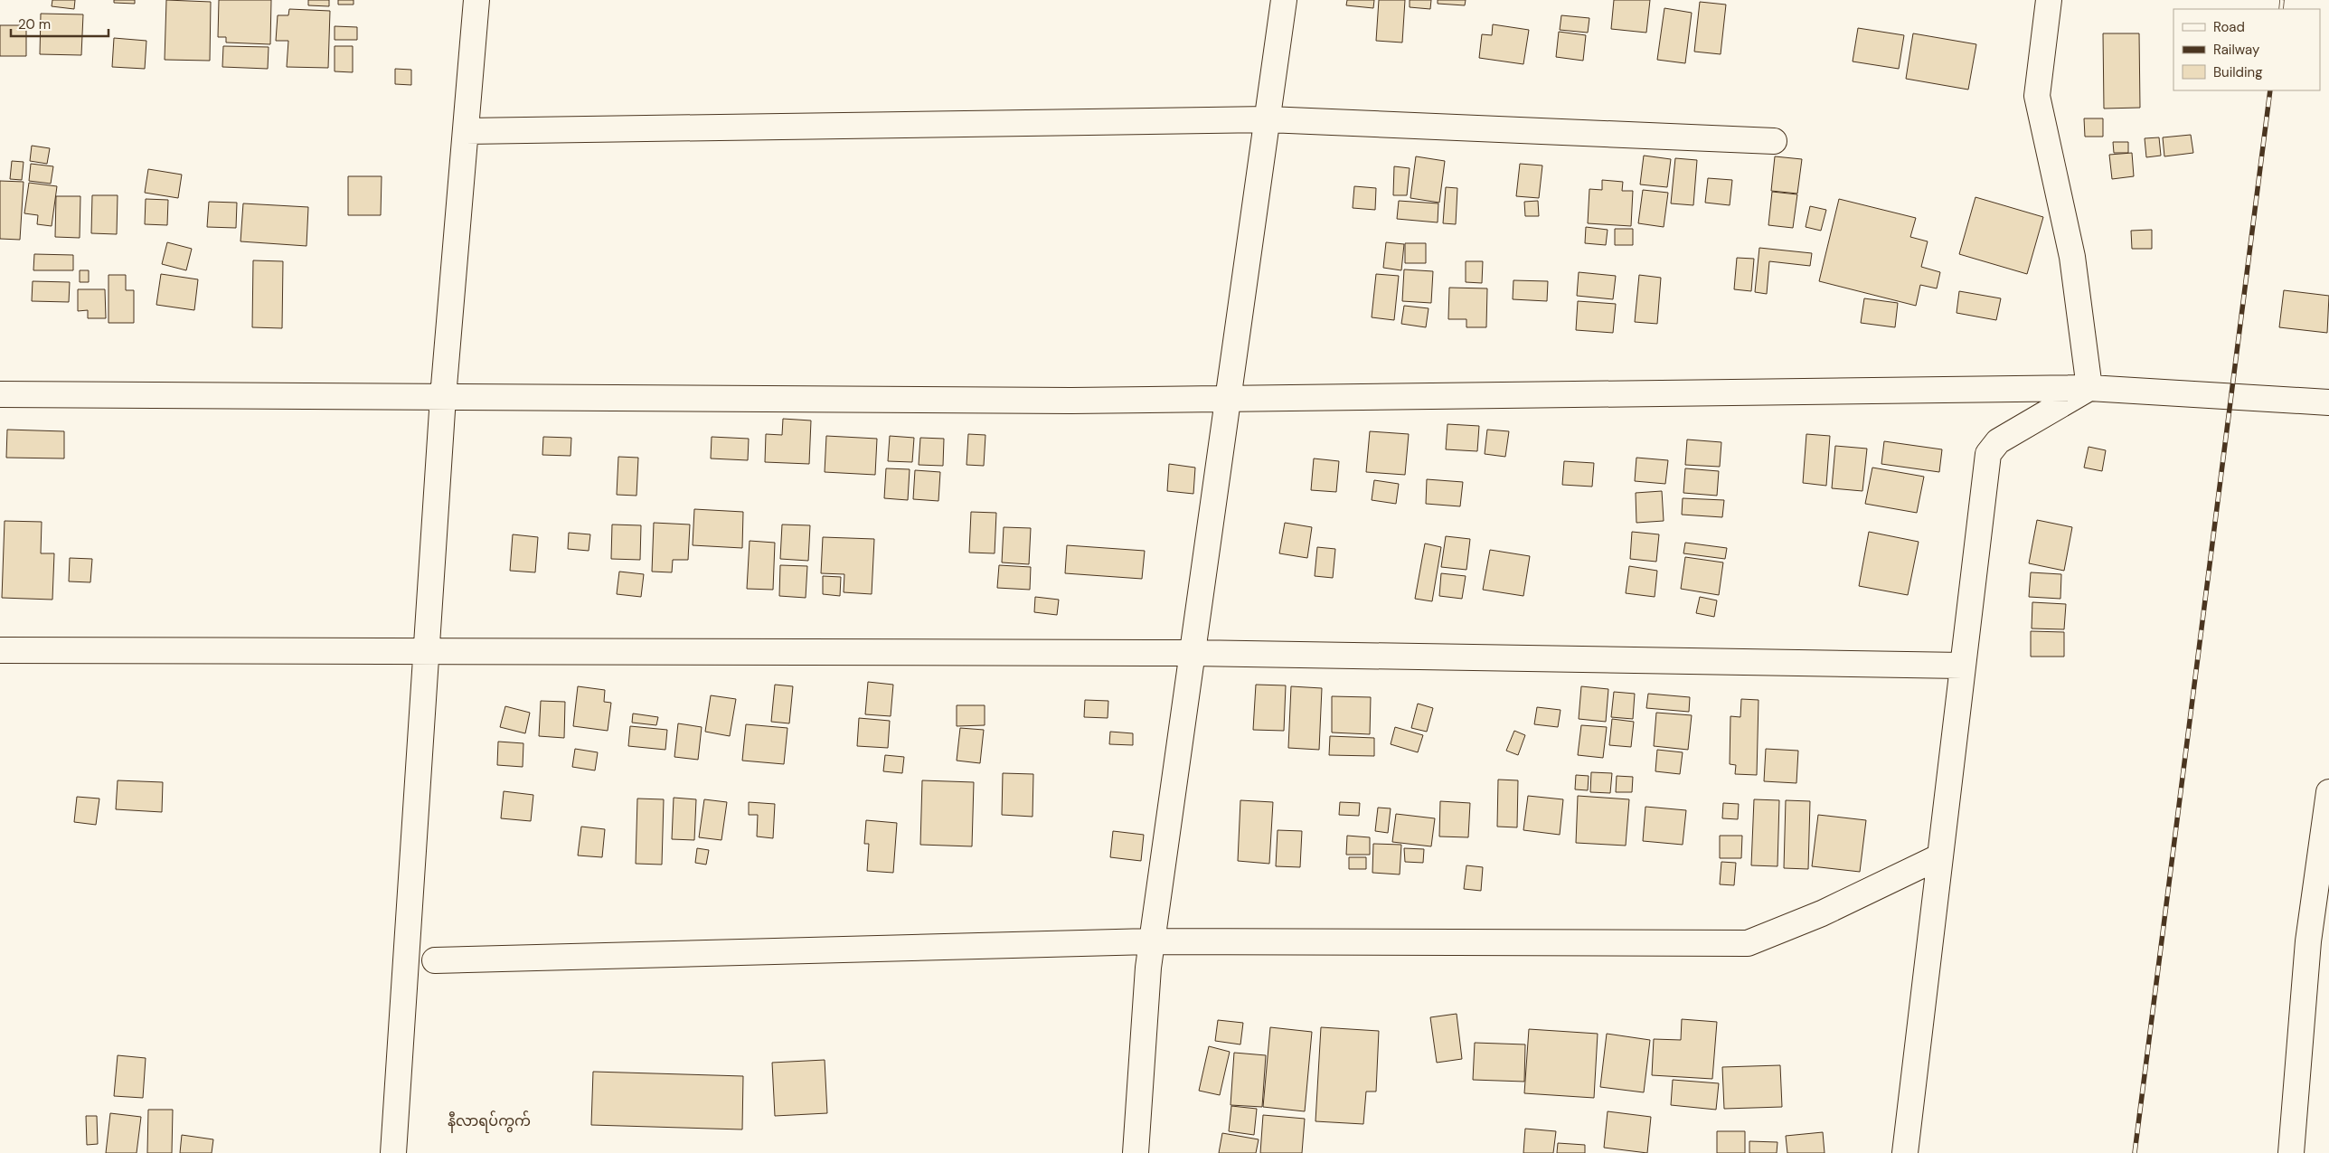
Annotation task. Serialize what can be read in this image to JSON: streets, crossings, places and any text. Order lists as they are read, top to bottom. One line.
{"districts":["နီလာရပ်ကွက်"],"legend":["Road","Railway","Building"],"scale_bar":"20 m"}
